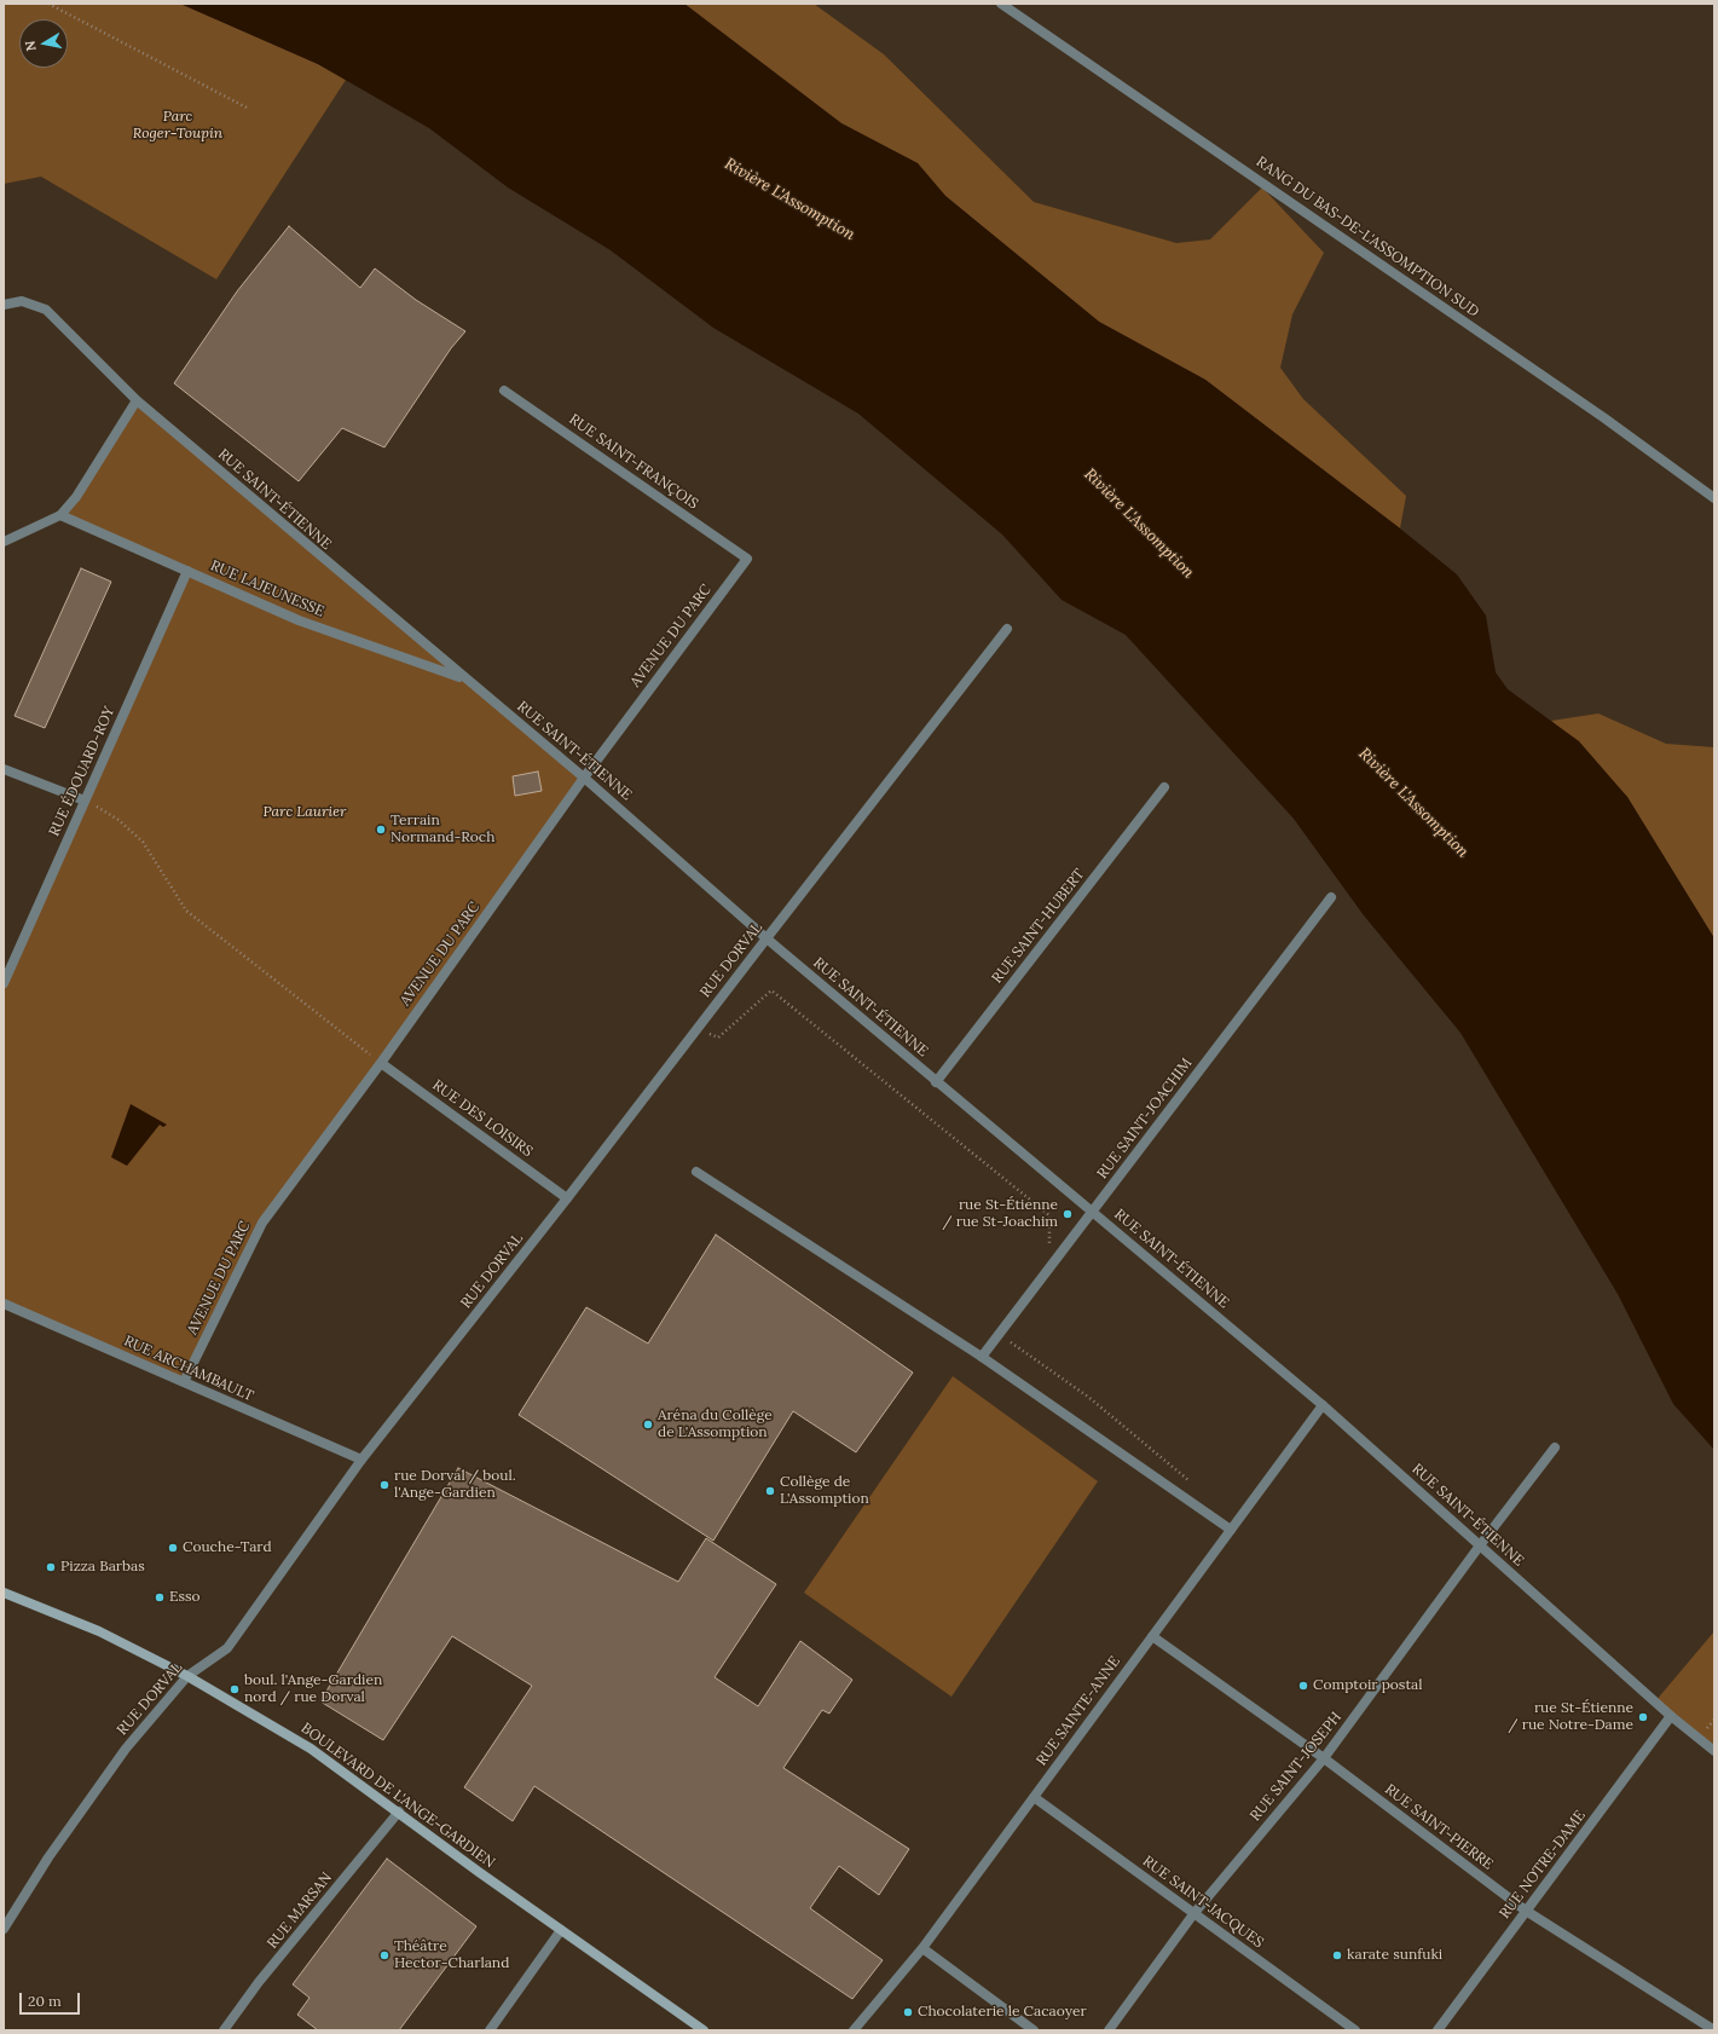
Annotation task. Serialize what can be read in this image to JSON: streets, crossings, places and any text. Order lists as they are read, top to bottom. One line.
{"streets":{"main road":["BOULEVARD DE L'ANGE-GARDIEN"],"street":["RANG DU BAS-DE-L'ASSOMPTION SUD","RUE SAINT-FRANÇOIS","RUE SAINT-ÉTIENNE","RUE LAJEUNESSE","AVENUE DU PARC","RUE ÉDOUARD-ROY","RUE SAINT-HUBERT","RUE DORVAL","RUE DES LOISIRS","RUE SAINT-JOACHIM","RUE ARCHAMBAULT","RUE SAINTE-ANNE","RUE SAINT-JOSEPH","RUE SAINT-PIERRE","RUE NOTRE-DAME","RUE SAINT-JACQUES","RUE MARSAN"]},"crossings":[["RUE SAINT-FRANÇOIS","AVENUE DU PARC"],["RUE SAINT-ÉTIENNE","RUE LAJEUNESSE"],["RUE SAINT-ÉTIENNE","AVENUE DU PARC"],["RUE SAINT-ÉTIENNE","RUE SAINT-HUBERT"],["RUE SAINT-ÉTIENNE","RUE DORVAL"],["RUE SAINT-ÉTIENNE","RUE SAINT-JOACHIM"],["RUE SAINT-ÉTIENNE","RUE SAINTE-ANNE"],["RUE SAINT-ÉTIENNE","RUE SAINT-JOSEPH"],["RUE SAINT-ÉTIENNE","RUE NOTRE-DAME"],["RUE LAJEUNESSE","RUE ÉDOUARD-ROY"],["AVENUE DU PARC","RUE DES LOISIRS"],["AVENUE DU PARC","RUE ARCHAMBAULT"],["RUE DORVAL","RUE DES LOISIRS"],["RUE DORVAL","RUE ARCHAMBAULT"],["RUE DORVAL","BOULEVARD DE L'ANGE-GARDIEN"],["RUE SAINTE-ANNE","RUE SAINT-PIERRE"],["RUE SAINTE-ANNE","RUE SAINT-JACQUES"],["RUE SAINT-JOSEPH","RUE SAINT-PIERRE"],["RUE SAINT-JOSEPH","RUE SAINT-JACQUES"],["BOULEVARD DE L'ANGE-GARDIEN","RUE MARSAN"],["RUE SAINT-PIERRE","RUE NOTRE-DAME"]],"water":["Rivière L'Assomption"],"parks":["Parc Roger-Toupin","Parc Laurier"],"places":["Terrain Normand-Roch","rue St-Étienne / rue St-Joachim","Aréna du Collège de L'Assomption","rue Dorval / boul. l'Ange-Gardien","Collège de L'Assomption","Couche-Tard","Pizza Barbas","Esso","Comptoir postal","boul. l'Ange-Gardien nord / rue Dorval","rue St-Étienne / rue Notre-Dame","Théâtre Hector-Charland","karate sunfuki","Chocolaterie le Cacaoyer"],"scale_bar":"20 m","north":"left"}
